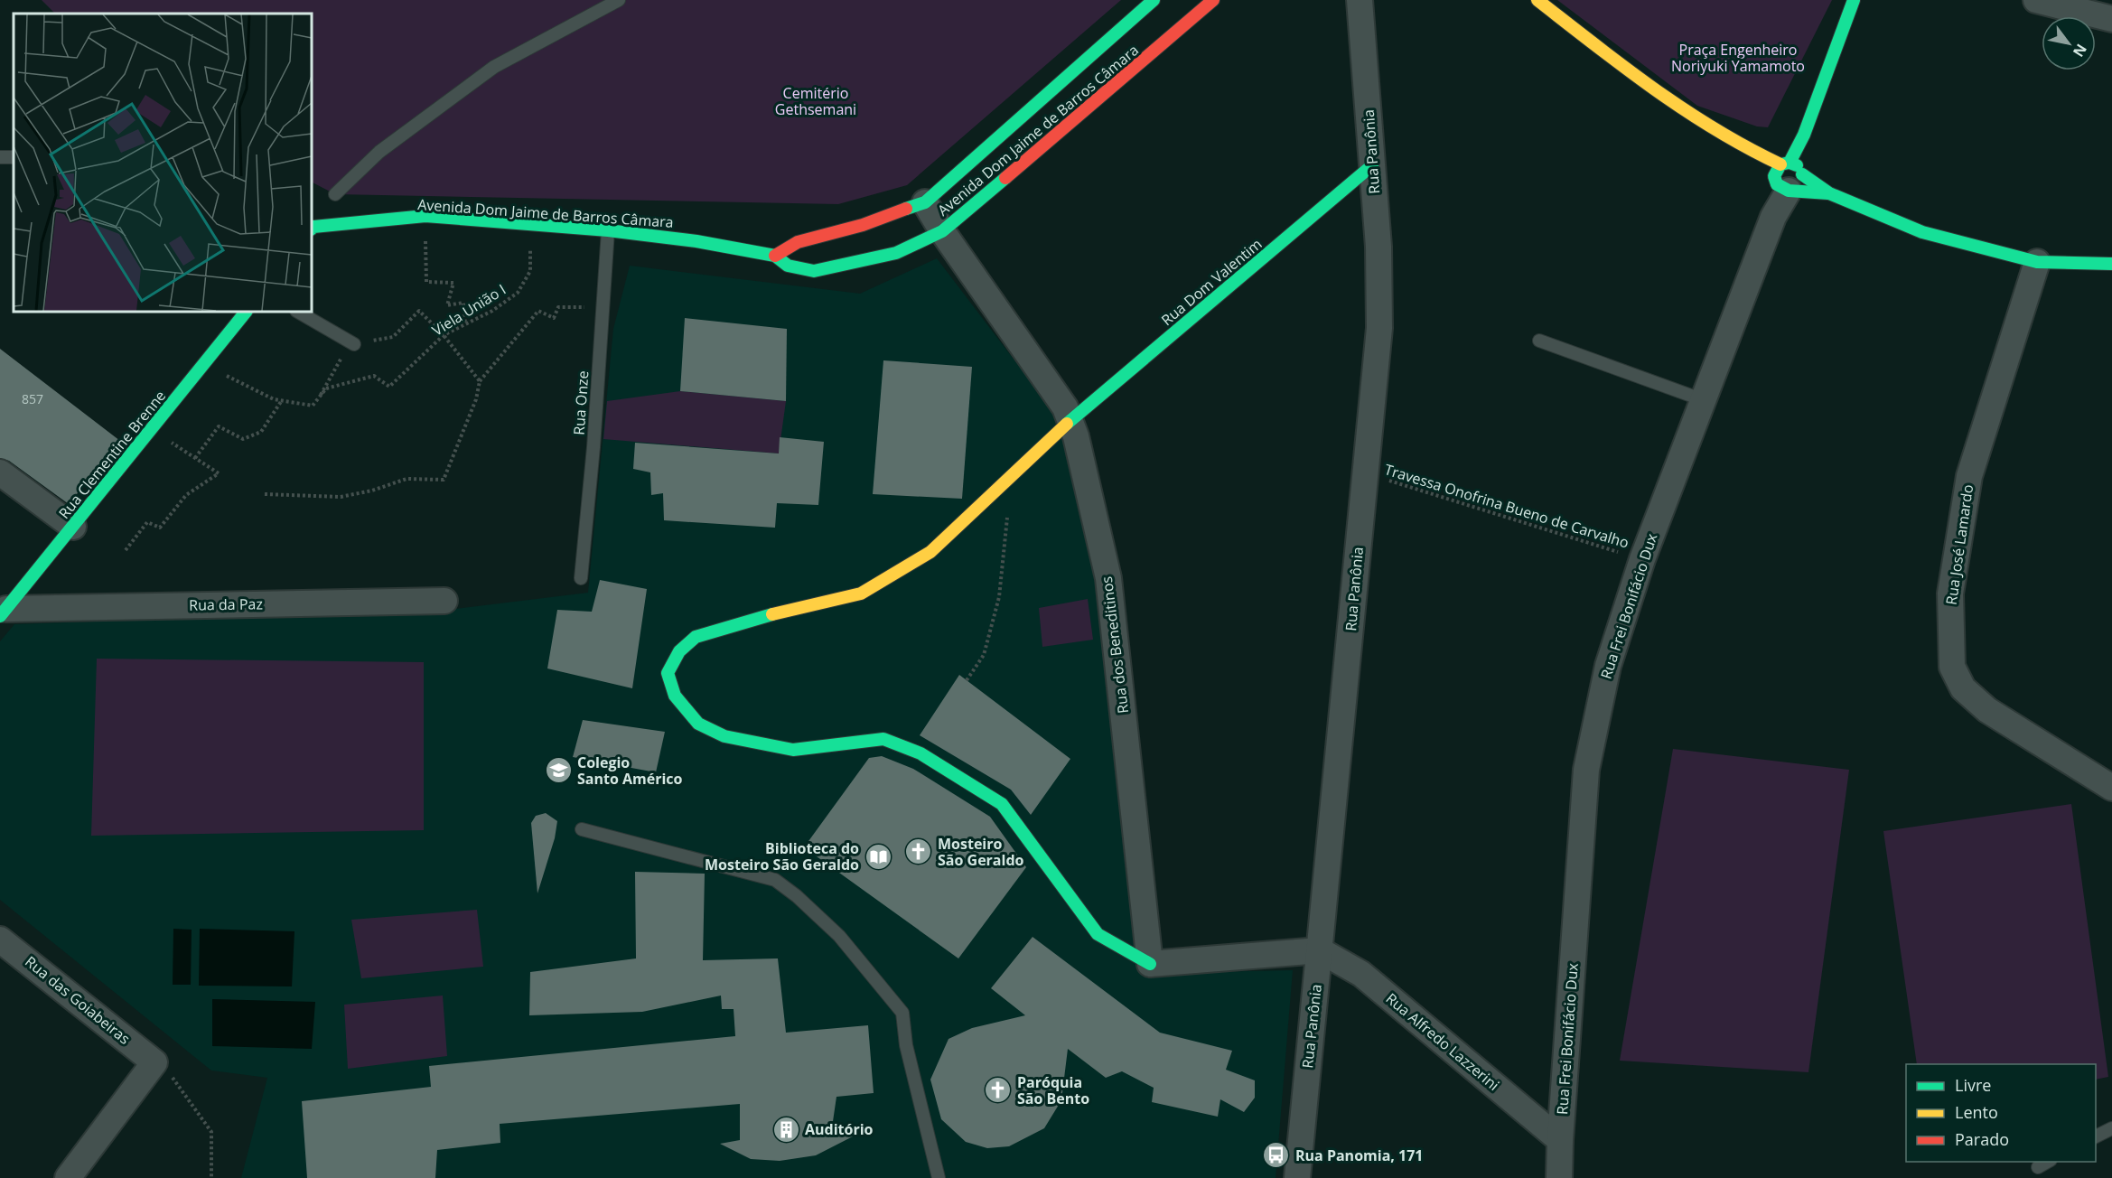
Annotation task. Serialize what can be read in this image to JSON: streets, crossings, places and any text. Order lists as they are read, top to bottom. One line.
{"streets":{"street":["Avenida Dom Jaime de Barros Câmara","Rua Panônia","Rua Dom Valentim","Rua Clementine Brenne","Rua José Lamardo","Rua da Paz","Rua Frei Bonifácio Dux","Rua dos Beneditinos","Rua das Goiabeiras","Rua Alfredo Lazzerini"],"lane":["Rua Onze"],"path":["Viela União I","Travessa Onofrina Bueno de Carvalho"]},"crossings":[["Avenida Dom Jaime de Barros Câmara","Viela União I"],["Avenida Dom Jaime de Barros Câmara","Rua Onze"],["Avenida Dom Jaime de Barros Câmara","Rua dos Beneditinos"],["Rua Panônia","Rua Dom Valentim"],["Rua Panônia","Travessa Onofrina Bueno de Carvalho"],["Rua Panônia","Rua Alfredo Lazzerini"],["Rua Dom Valentim","Rua dos Beneditinos"],["Viela União I","Rua Clementine Brenne"],["Rua Clementine Brenne","Rua da Paz"],["Travessa Onofrina Bueno de Carvalho","Rua Frei Bonifácio Dux"],["Rua Frei Bonifácio Dux","Rua Alfredo Lazzerini"]],"parks":["Praça Engenheiro Noriyuki Yamamoto","Cemitério Gethsemani"],"places":{"school or university":["Colegio Santo Américo"],"church":["Mosteiro São Geraldo","Paróquia São Bento"],"library":["Biblioteca do Mosteiro São Geraldo"],"building":["Auditório"],"bus stop":["Rua Panomia, 171"]},"house_numbers":["857"],"legend":["Livre","Lento","Parado"],"north":"bottom right"}
